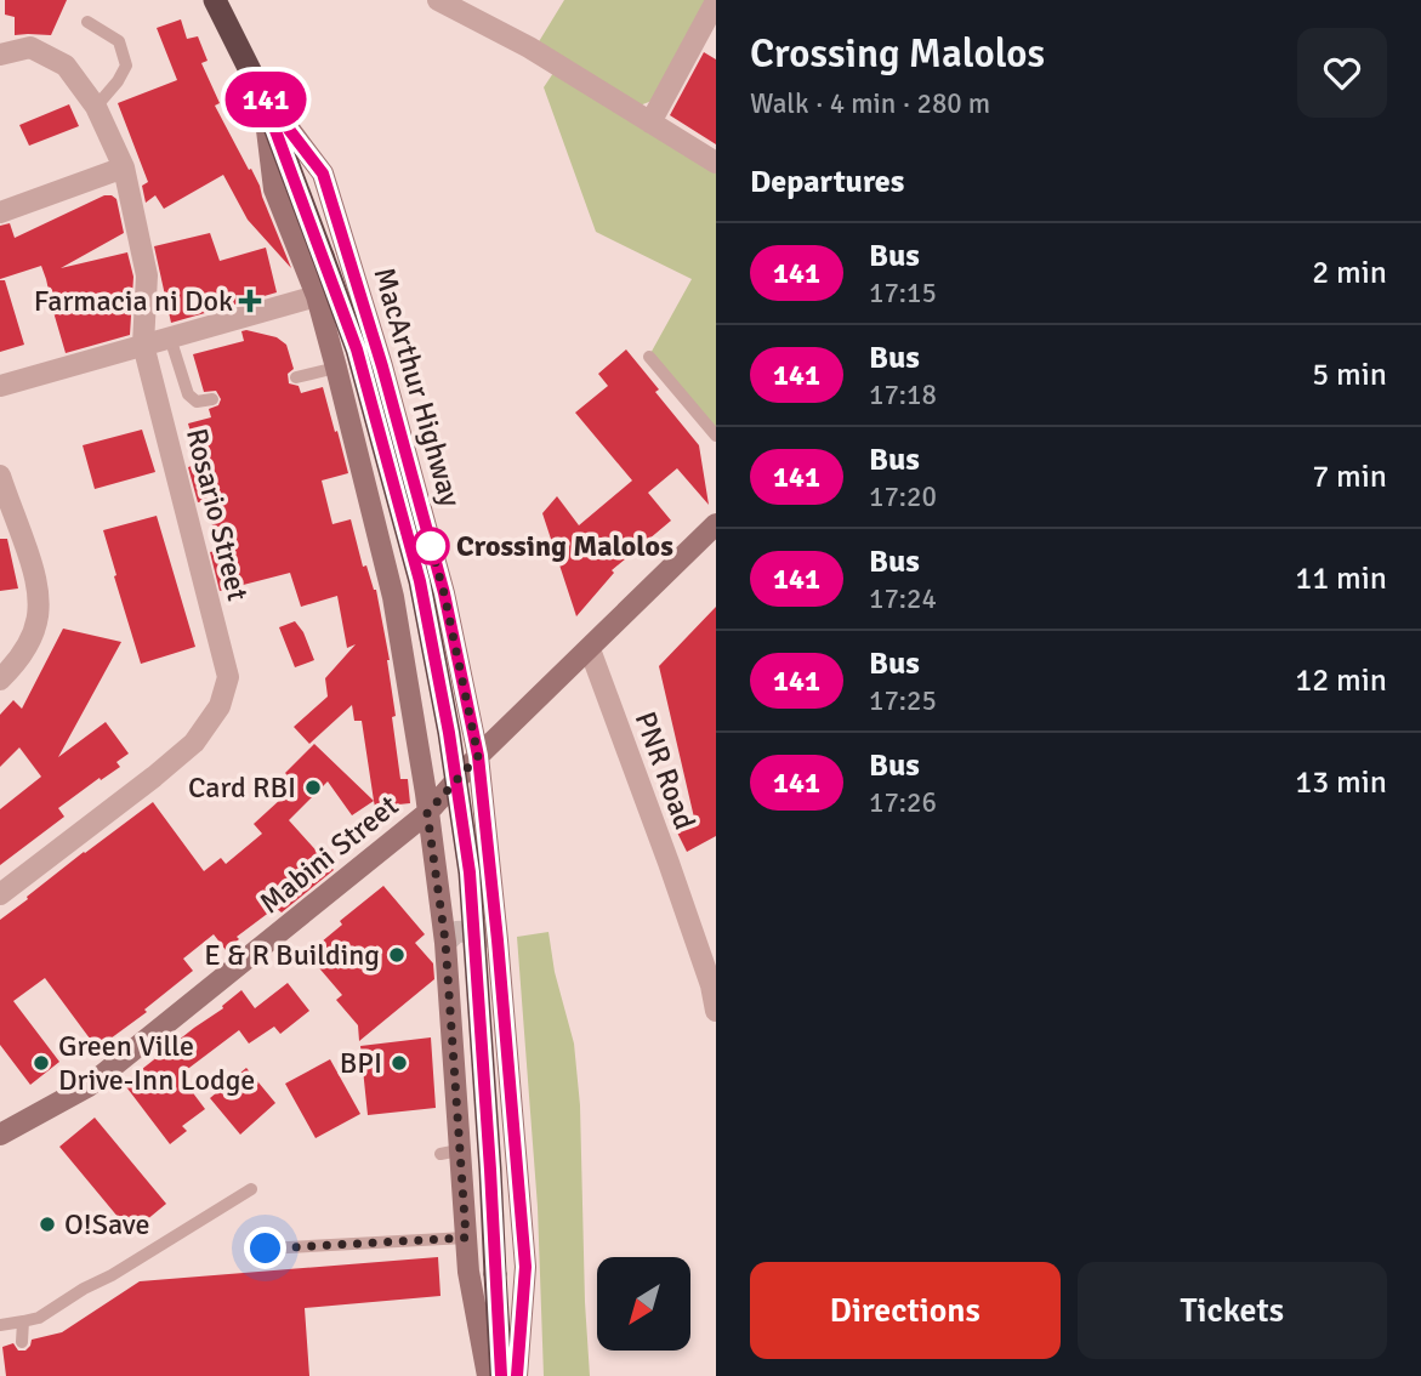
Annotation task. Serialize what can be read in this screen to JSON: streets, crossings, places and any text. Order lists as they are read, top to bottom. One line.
{"streets":{"highway":["MacArthur Highway"],"main road":["Mabini Street"],"street":["Rosario Street","PNR Road"]},"crossings":[["MacArthur Highway","Mabini Street"],["PNR Road","Mabini Street"]],"places":{"health":["Farmacia ni Dok"],"other":["Crossing Malolos","Card RBI","E & R Building","Green Ville Drive-Inn Lodge","BPI","O!Save"]},"lines":["bus line 141"],"north":"bottom left","page":{"on_map":"141","heading":[["Crossing Malolos","Walk · 4 min · 280 m"],"Departures"],"list":[{"mark":"141","name":"Bus","note":"17:15","value":"2 min"},{"mark":"141","name":"Bus","note":"17:18","value":"5 min"},{"mark":"141","name":"Bus","note":"17:20","value":"7 min"},{"mark":"141","name":"Bus","note":"17:24","value":"11 min"},{"mark":"141","name":"Bus","note":"17:25","value":"12 min"},{"mark":"141","name":"Bus","note":"17:26","value":"13 min"}],"buttons":["Directions","Tickets"]}}
